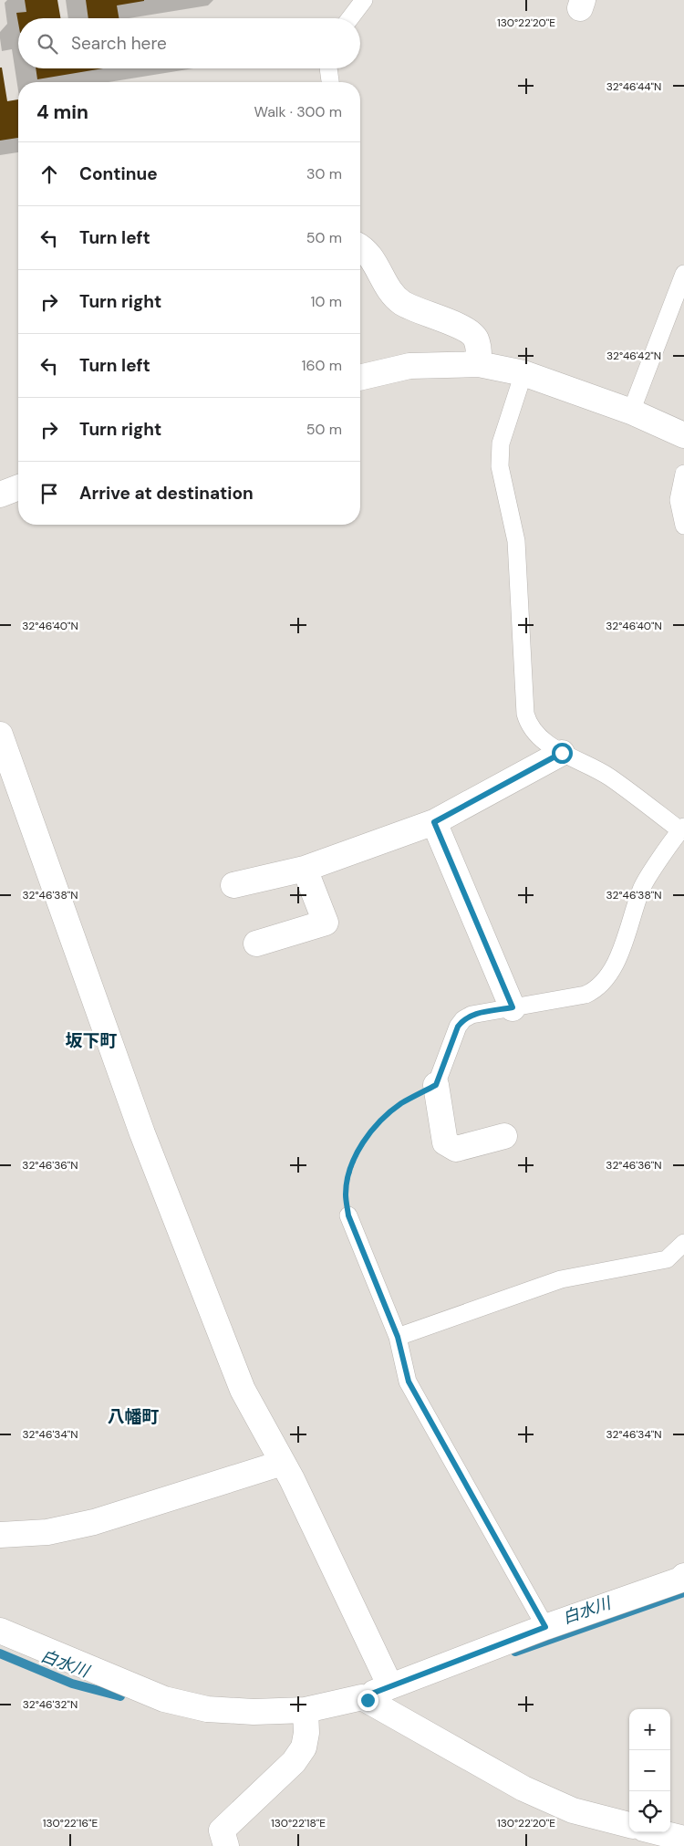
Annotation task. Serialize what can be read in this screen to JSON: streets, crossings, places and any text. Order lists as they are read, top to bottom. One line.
{"districts":["坂下町","八幡町"],"water":["白水川"],"page":{"search":"Search here","heading":["4 min","Walk · 300 m"],"list":[["Continue","30 m"],["Turn left","50 m"],["Turn right","10 m"],["Turn left","160 m"],["Turn right","50 m"],"Arrive at destination"],"map_buttons":["+","−"]},"coordinates":["130°22'20\"E","32°46'44\"N","32°46'42\"N","32°46'40\"N","32°46'38\"N","32°46'36\"N","32°46'34\"N","32°46'32\"N","130°22'16\"E","130°22'18\"E"]}
